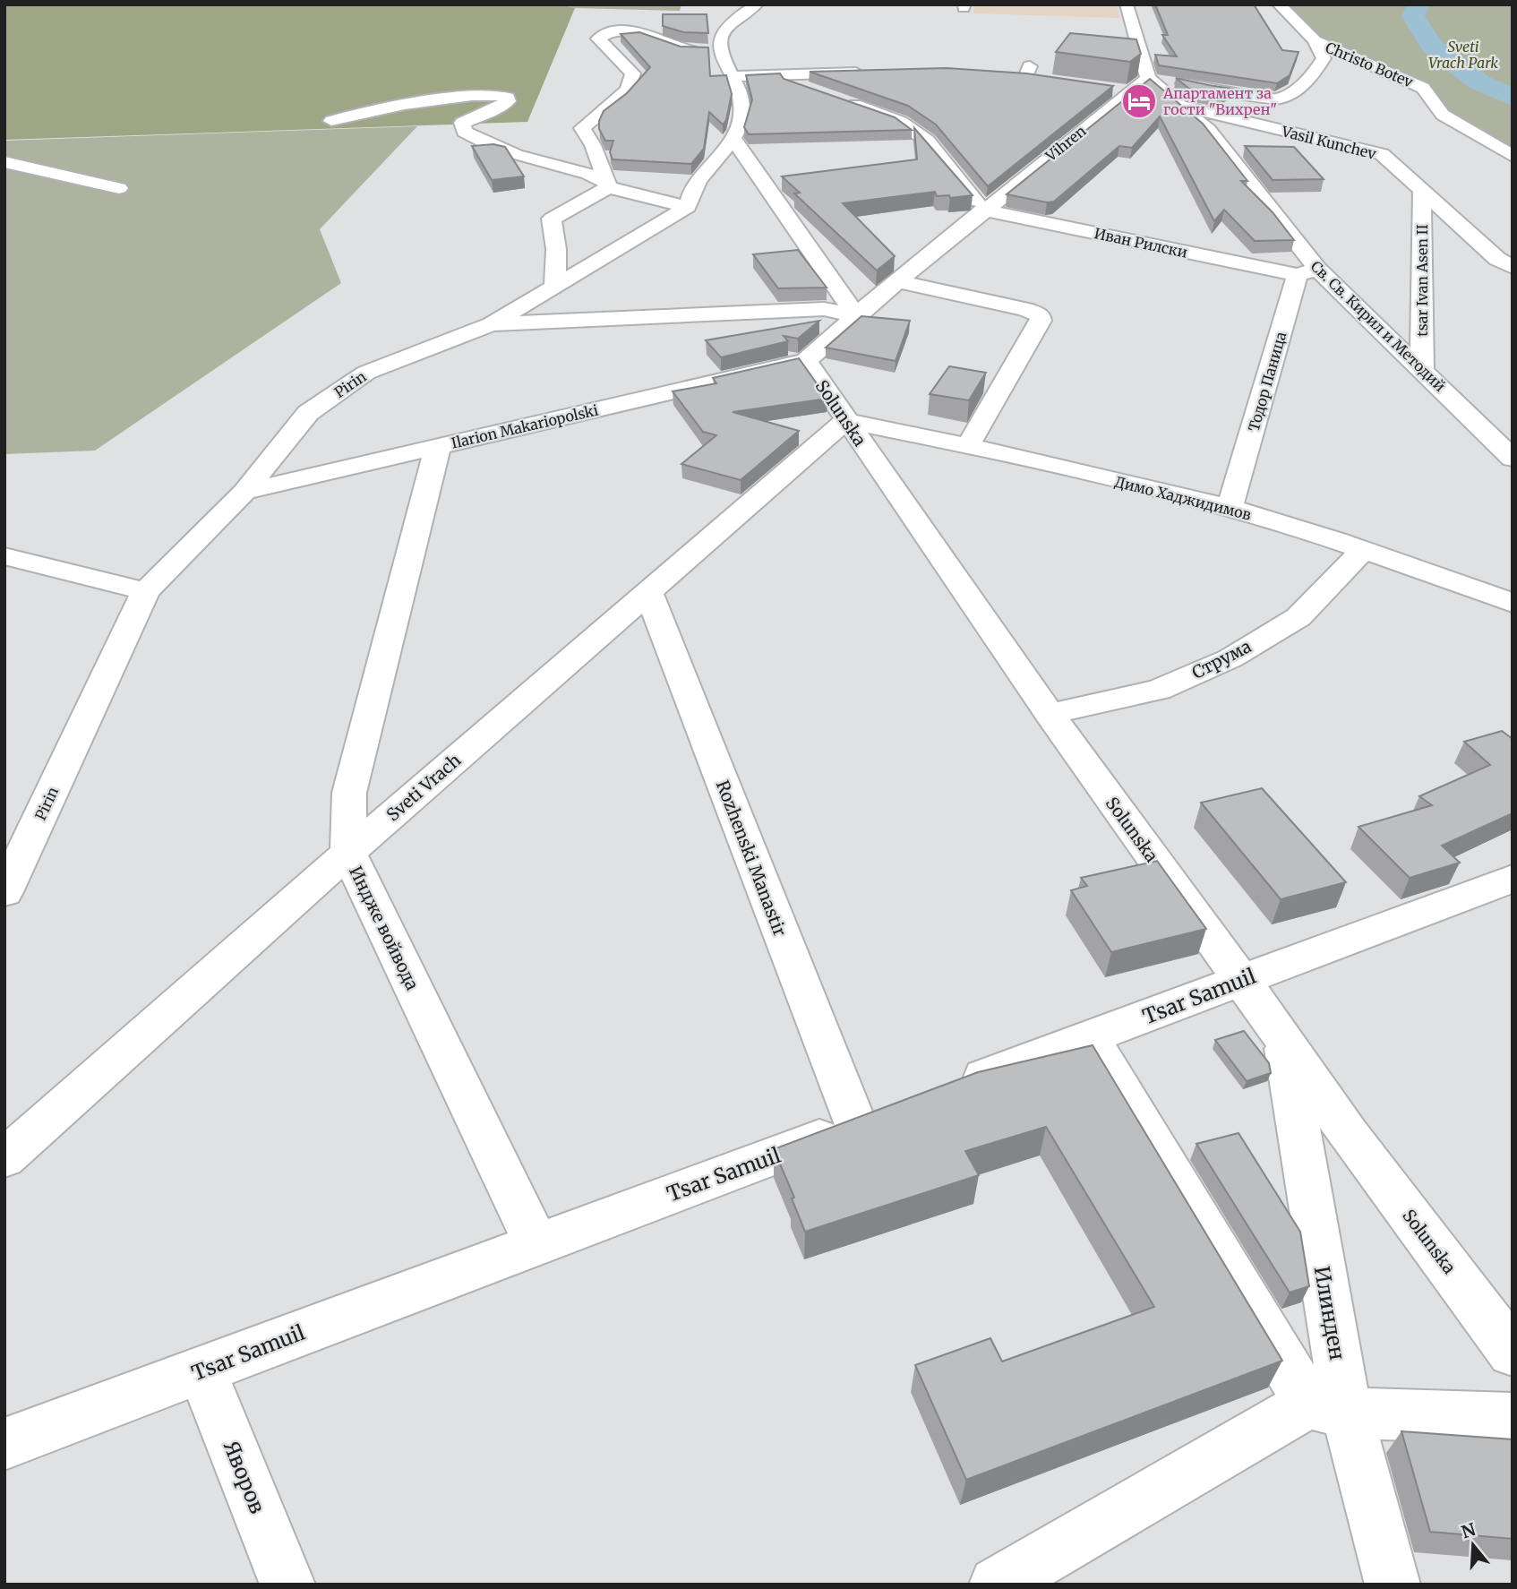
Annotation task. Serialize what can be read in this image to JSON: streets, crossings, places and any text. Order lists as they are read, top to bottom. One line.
{"streets":{"street":["Christo Botev","Vasil Kunchev","Vihren","Иван Рилски","tsar Ivan Asen II","Св. Св. Кирил и Методий","Тодор Паница","Pirin","Solunska","Ilarion Makariopolski","Димо Хаджидимов","Струма","Sveti Vrach","Rozhenski Manastir","Индже войвода","Tsar Samuil","Илинден","Яворов"]},"crossings":[["Vasil Kunchev","tsar Ivan Asen II"],["Vasil Kunchev","Св. Св. Кирил и Методий"],["Vihren","Иван Рилски"],["Vihren","Св. Св. Кирил и Методий"],["Vihren","Solunska"],["Vihren","Ilarion Makariopolski"],["Иван Рилски","Св. Св. Кирил и Методий"],["Иван Рилски","Тодор Паница"],["tsar Ivan Asen II","Св. Св. Кирил и Методий"],["Св. Св. Кирил и Методий","Тодор Паница"],["Тодор Паница","Димо Хаджидимов"],["Pirin","Ilarion Makariopolski"],["Solunska","Ilarion Makariopolski"],["Solunska","Димо Хаджидимов"],["Solunska","Струма"],["Solunska","Sveti Vrach"],["Solunska","Tsar Samuil"],["Solunska","Илинден"],["Ilarion Makariopolski","Индже войвода"],["Димо Хаджидимов","Струма"],["Димо Хаджидимов","Sveti Vrach"],["Sveti Vrach","Rozhenski Manastir"],["Sveti Vrach","Индже войвода"],["Rozhenski Manastir","Tsar Samuil"],["Индже войвода","Tsar Samuil"],["Tsar Samuil","Яворов"]],"parks":["Sveti Vrach Park"],"places":{"hotel":["Апартамент за гости \"Вихрен\""]},"north":"top"}
